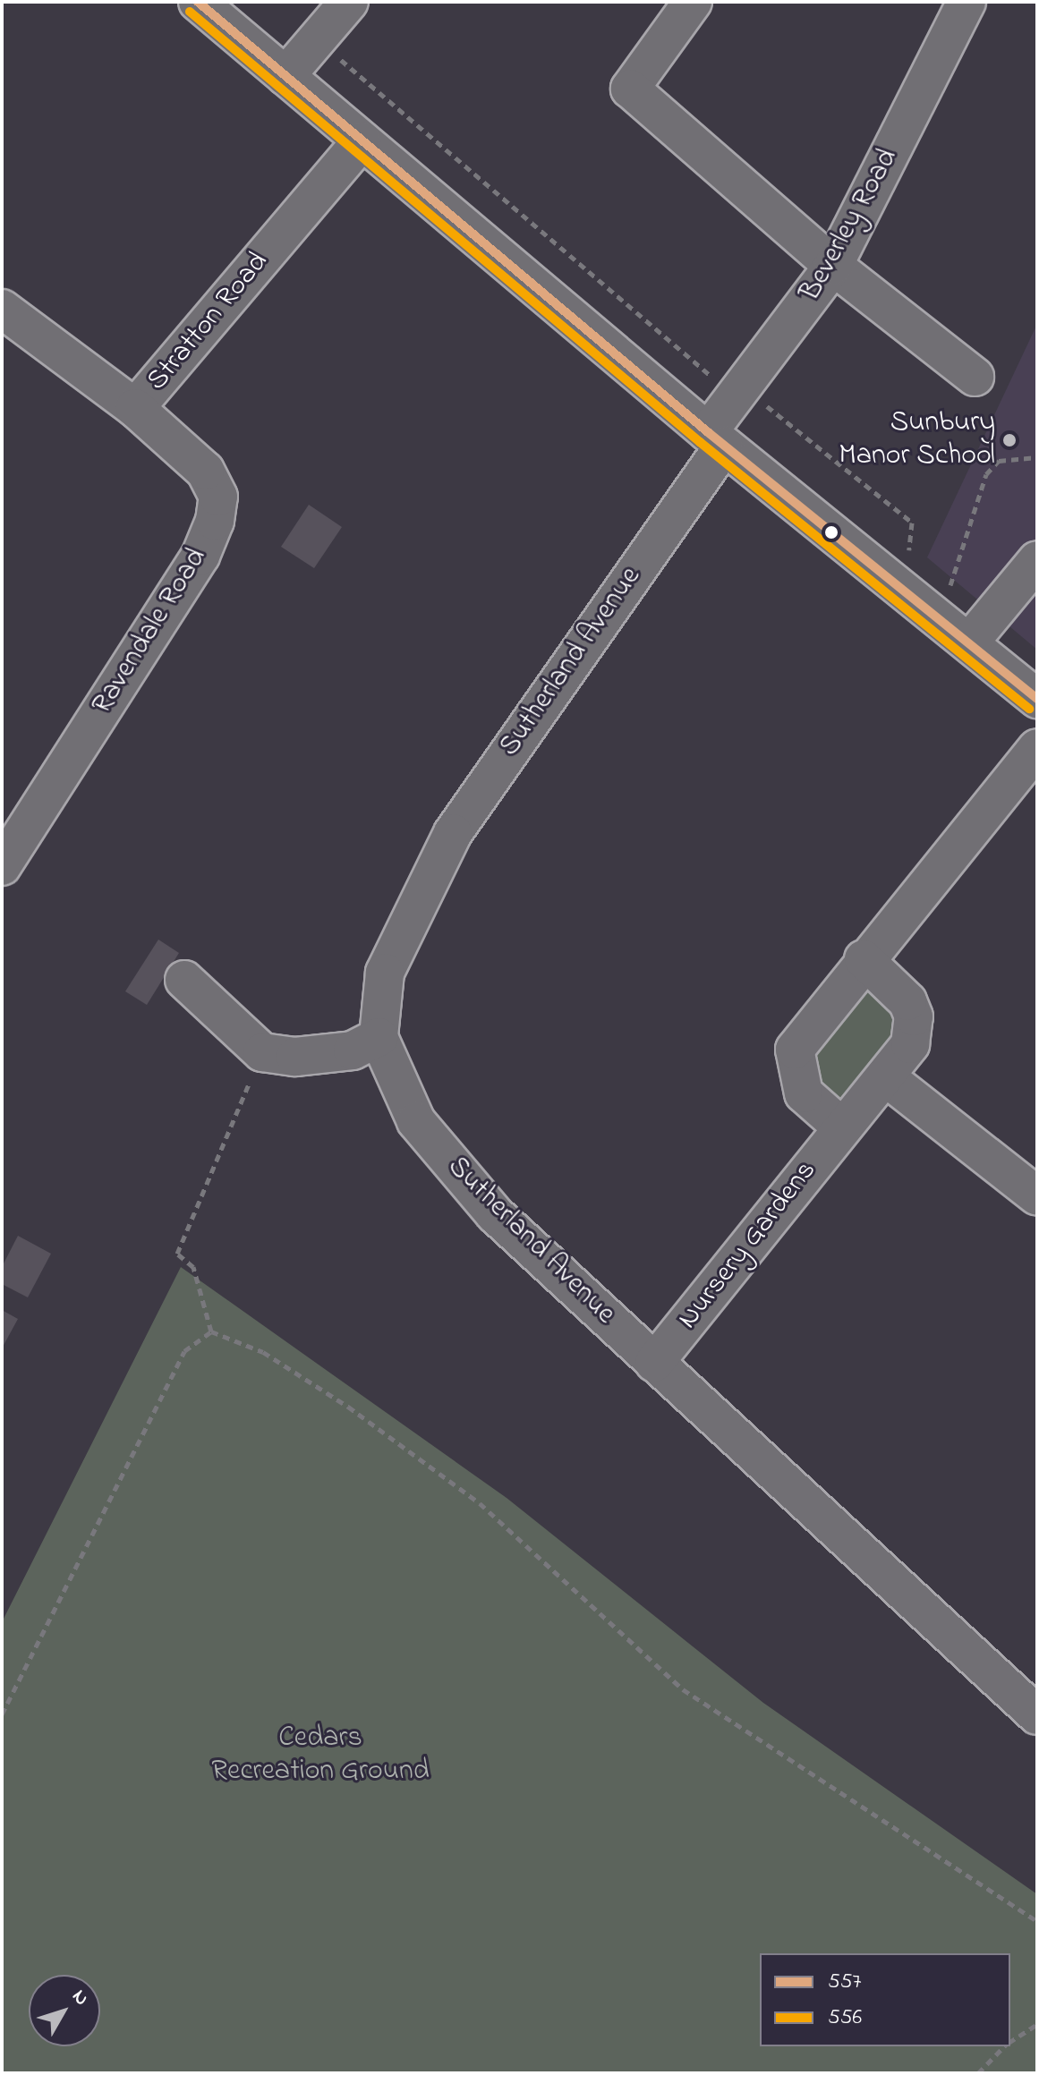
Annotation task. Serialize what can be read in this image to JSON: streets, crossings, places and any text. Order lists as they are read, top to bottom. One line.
{"streets":{"street":["Beverley Road","Stratton Road","Ravendale Road","Sutherland Avenue","Nursery Gardens"]},"crossings":[["Beverley Road","Sutherland Avenue"],["Stratton Road","Ravendale Road"],["Sutherland Avenue","Nursery Gardens"]],"parks":["Cedars Recreation Ground"],"places":["Sunbury Manor School"],"lines":["transit line 557","transit line 556"],"legend":["557","556"],"north":"top right"}
